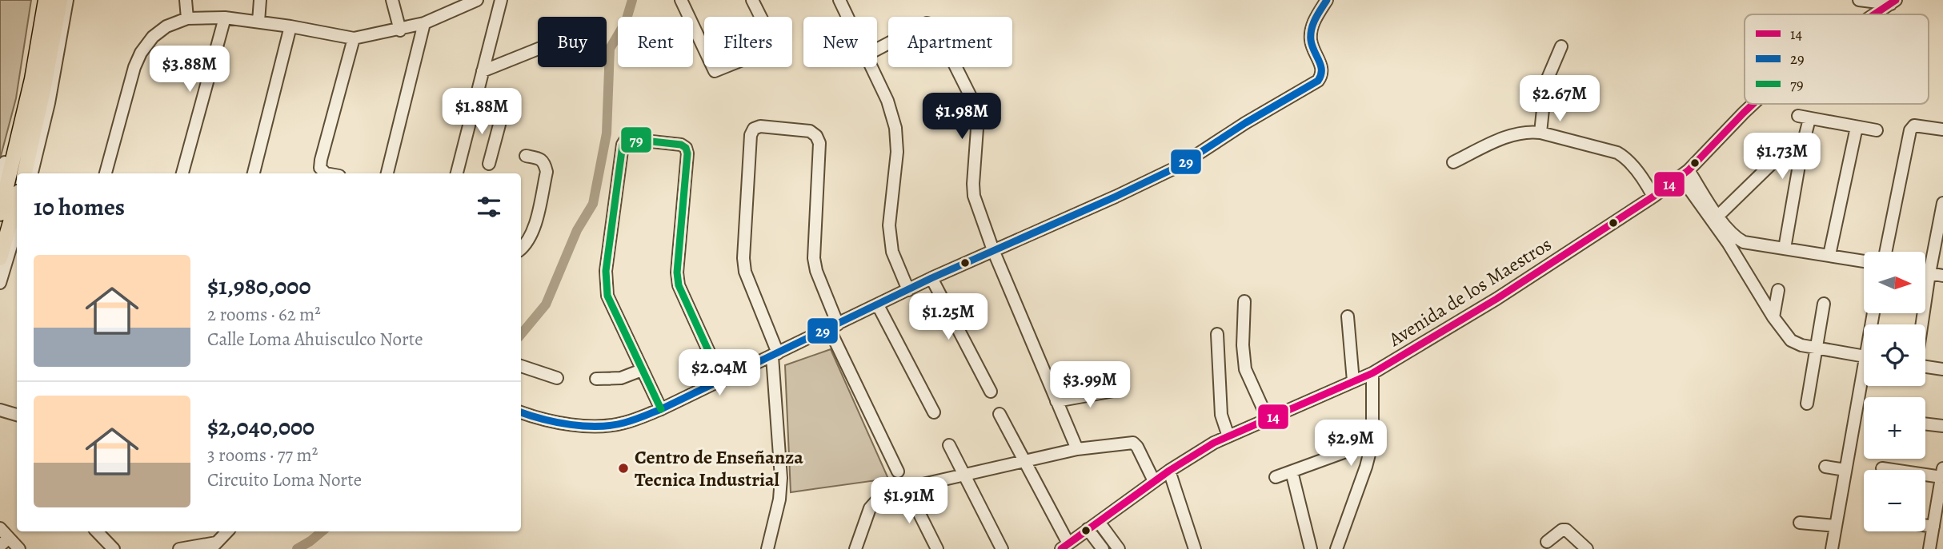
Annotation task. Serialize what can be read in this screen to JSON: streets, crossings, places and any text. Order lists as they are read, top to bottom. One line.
{"streets":{"street":["Avenida de los Maestros"]},"places":["Centro de Enseñanza Tecnica Industrial"],"lines":["transit line 14","transit line 29","transit line 79"],"legend":["14","29","79"],"north":"right","page":{"chip":["Buy","Rent","Filters","New","Apartment"],"price":["$3.88M","$2.67M","$1.88M","$1.98M","$1.73M","$1.25M","$2.04M","$3.99M","$2.9M","$1.91M"],"heading":"10 homes","list":[{"name":"$1,980,000","note":"2 rooms · 62 m² · Calle Loma Ahuisculco Norte"},{"name":"$2,040,000","note":"3 rooms · 77 m² · Circuito Loma Norte"}],"map_buttons":["+","−"]}}
